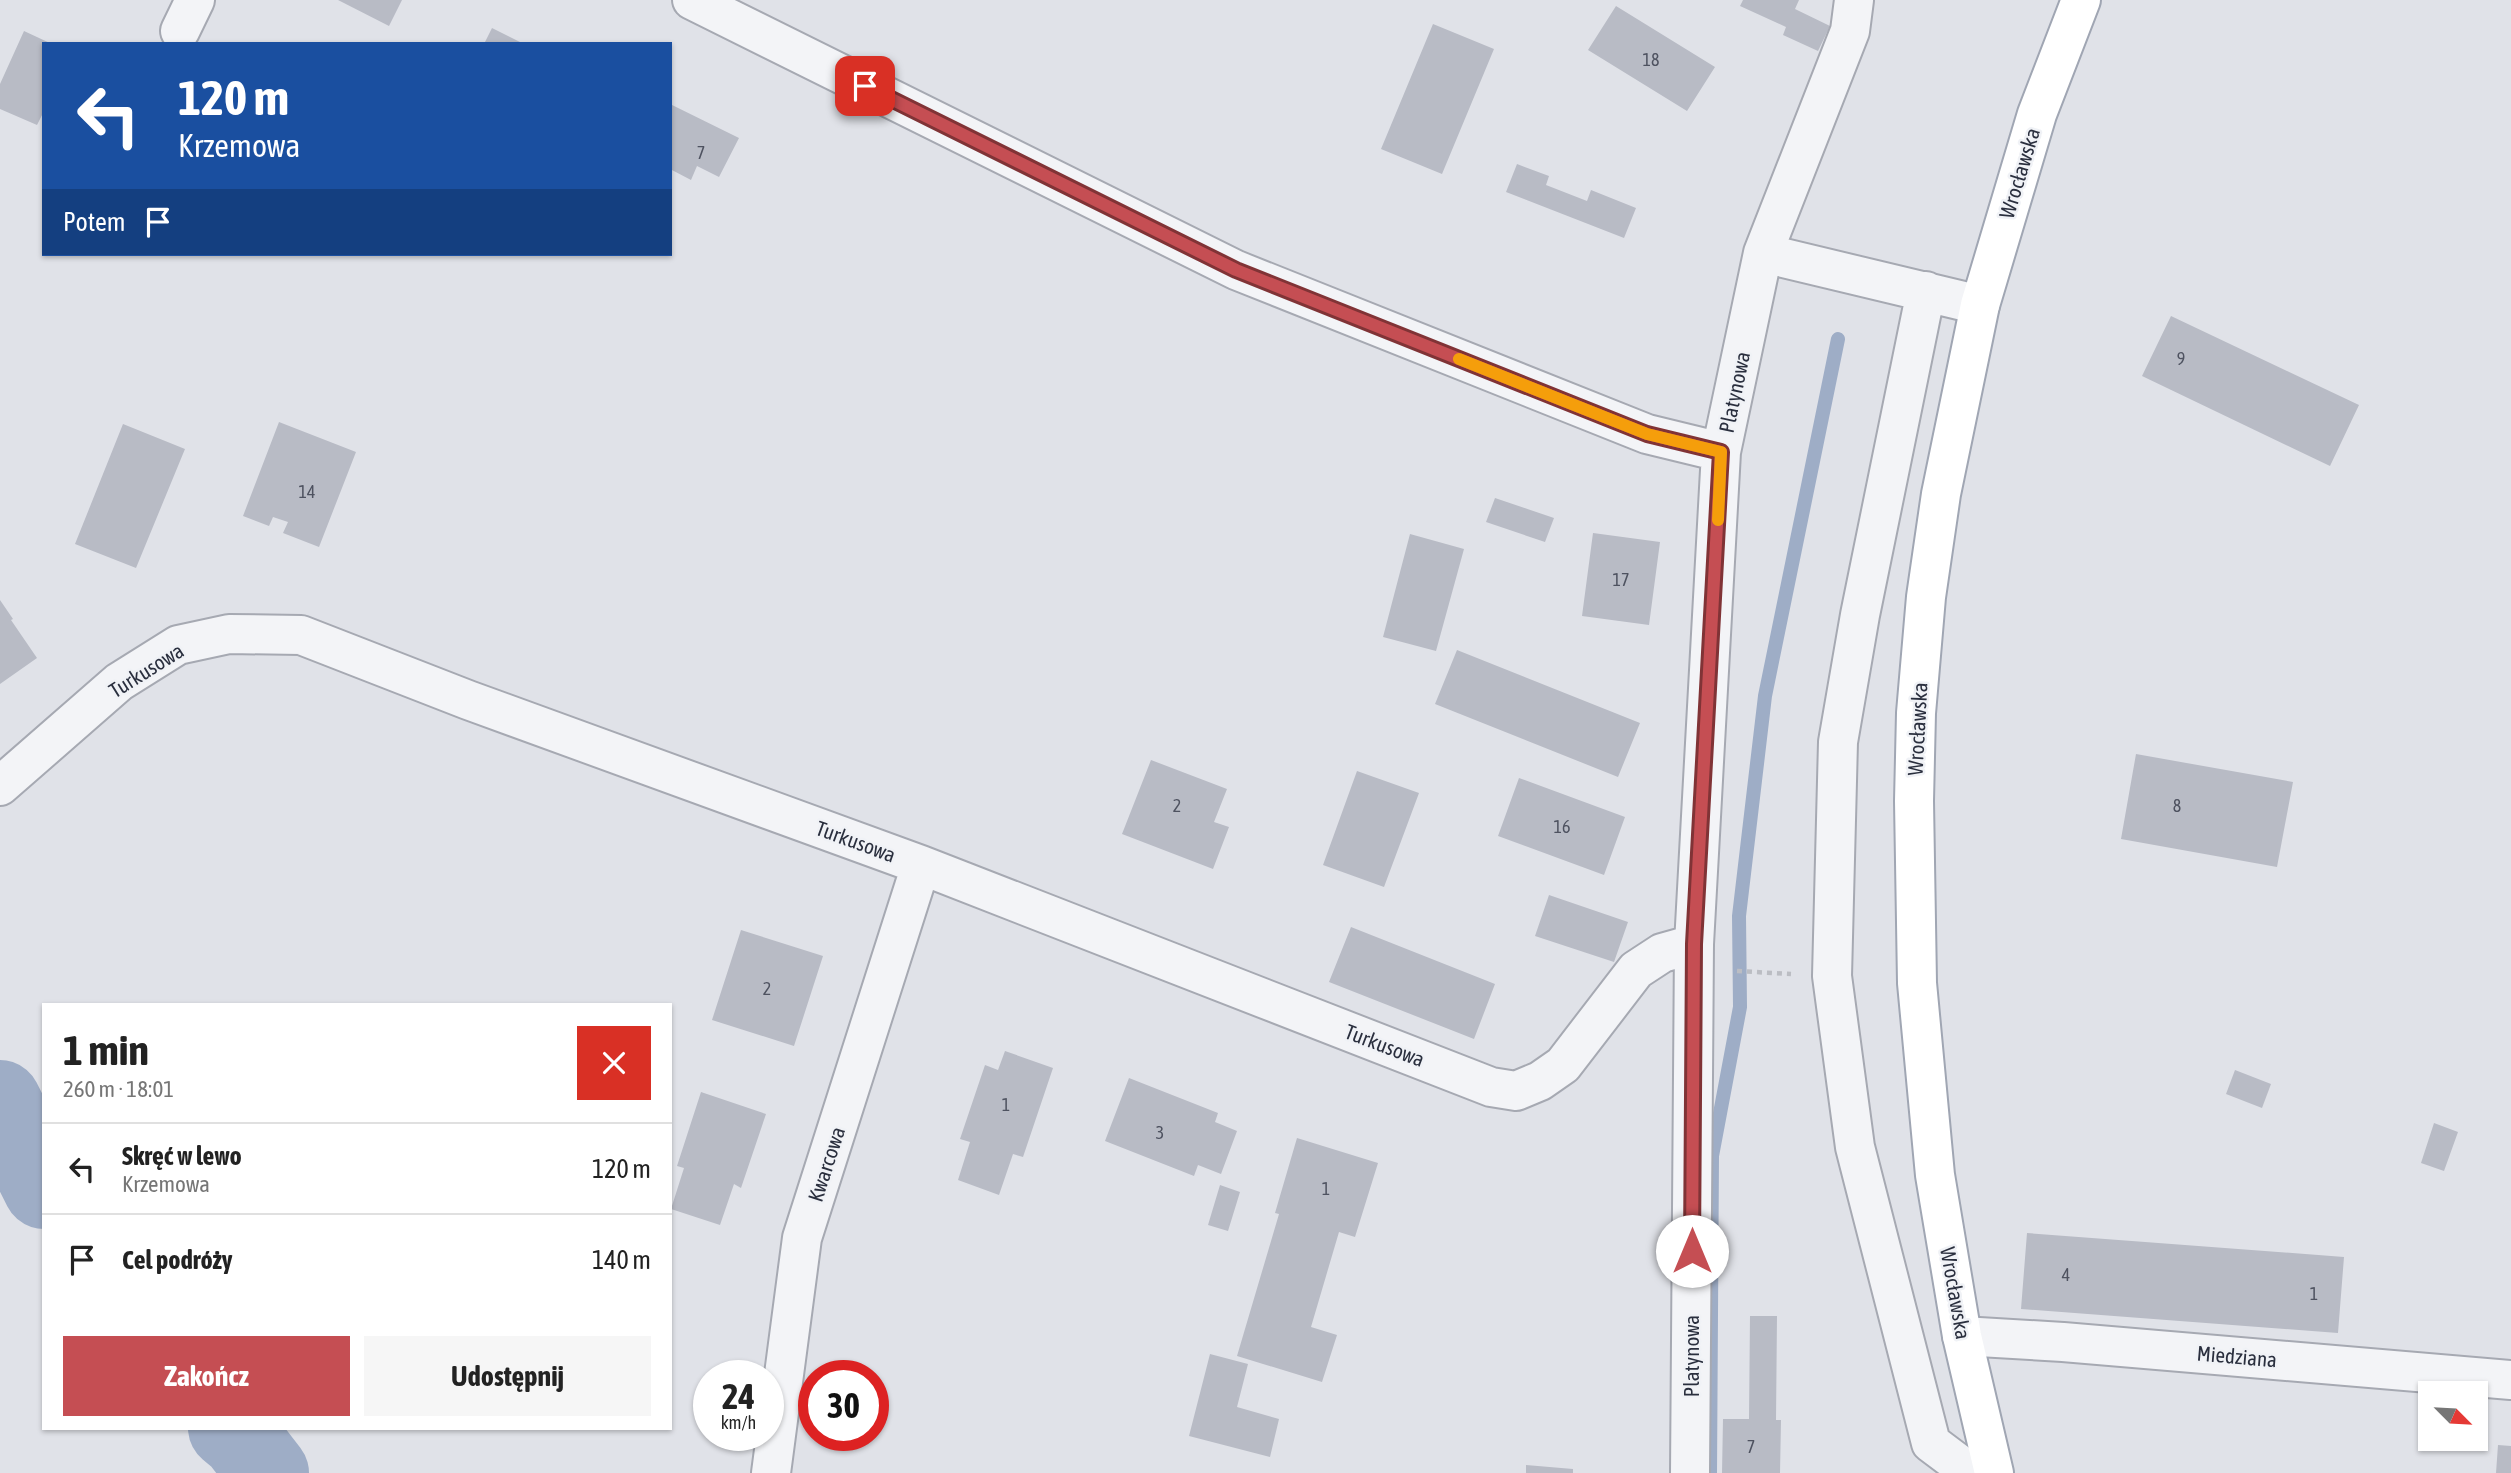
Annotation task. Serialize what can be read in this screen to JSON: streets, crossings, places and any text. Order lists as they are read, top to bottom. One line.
{"streets":{"main road":["Wrocławska"],"street":["Platynowa","Turkusowa","Kwarcowa","Miedziana"]},"crossings":[["Wrocławska","Miedziana"],["Platynowa","Turkusowa"],["Turkusowa","Kwarcowa"]],"house_numbers":["18","7","9","14","17","2","8","16","2","1","3","1","4","1","7"],"north":"bottom right","page":{"turn":["120 m","Krzemowa"],"then":"Potem","heading":["1 min","260 m · 18:01"],"list":[{"name":"Skręć w lewo","note":"Krzemowa","value":"120 m"},{"name":"Cel podróży","value":"140 m"}],"buttons":["Zakończ","Udostępnij"],"speed":"24 km/h","limit":"30"}}
